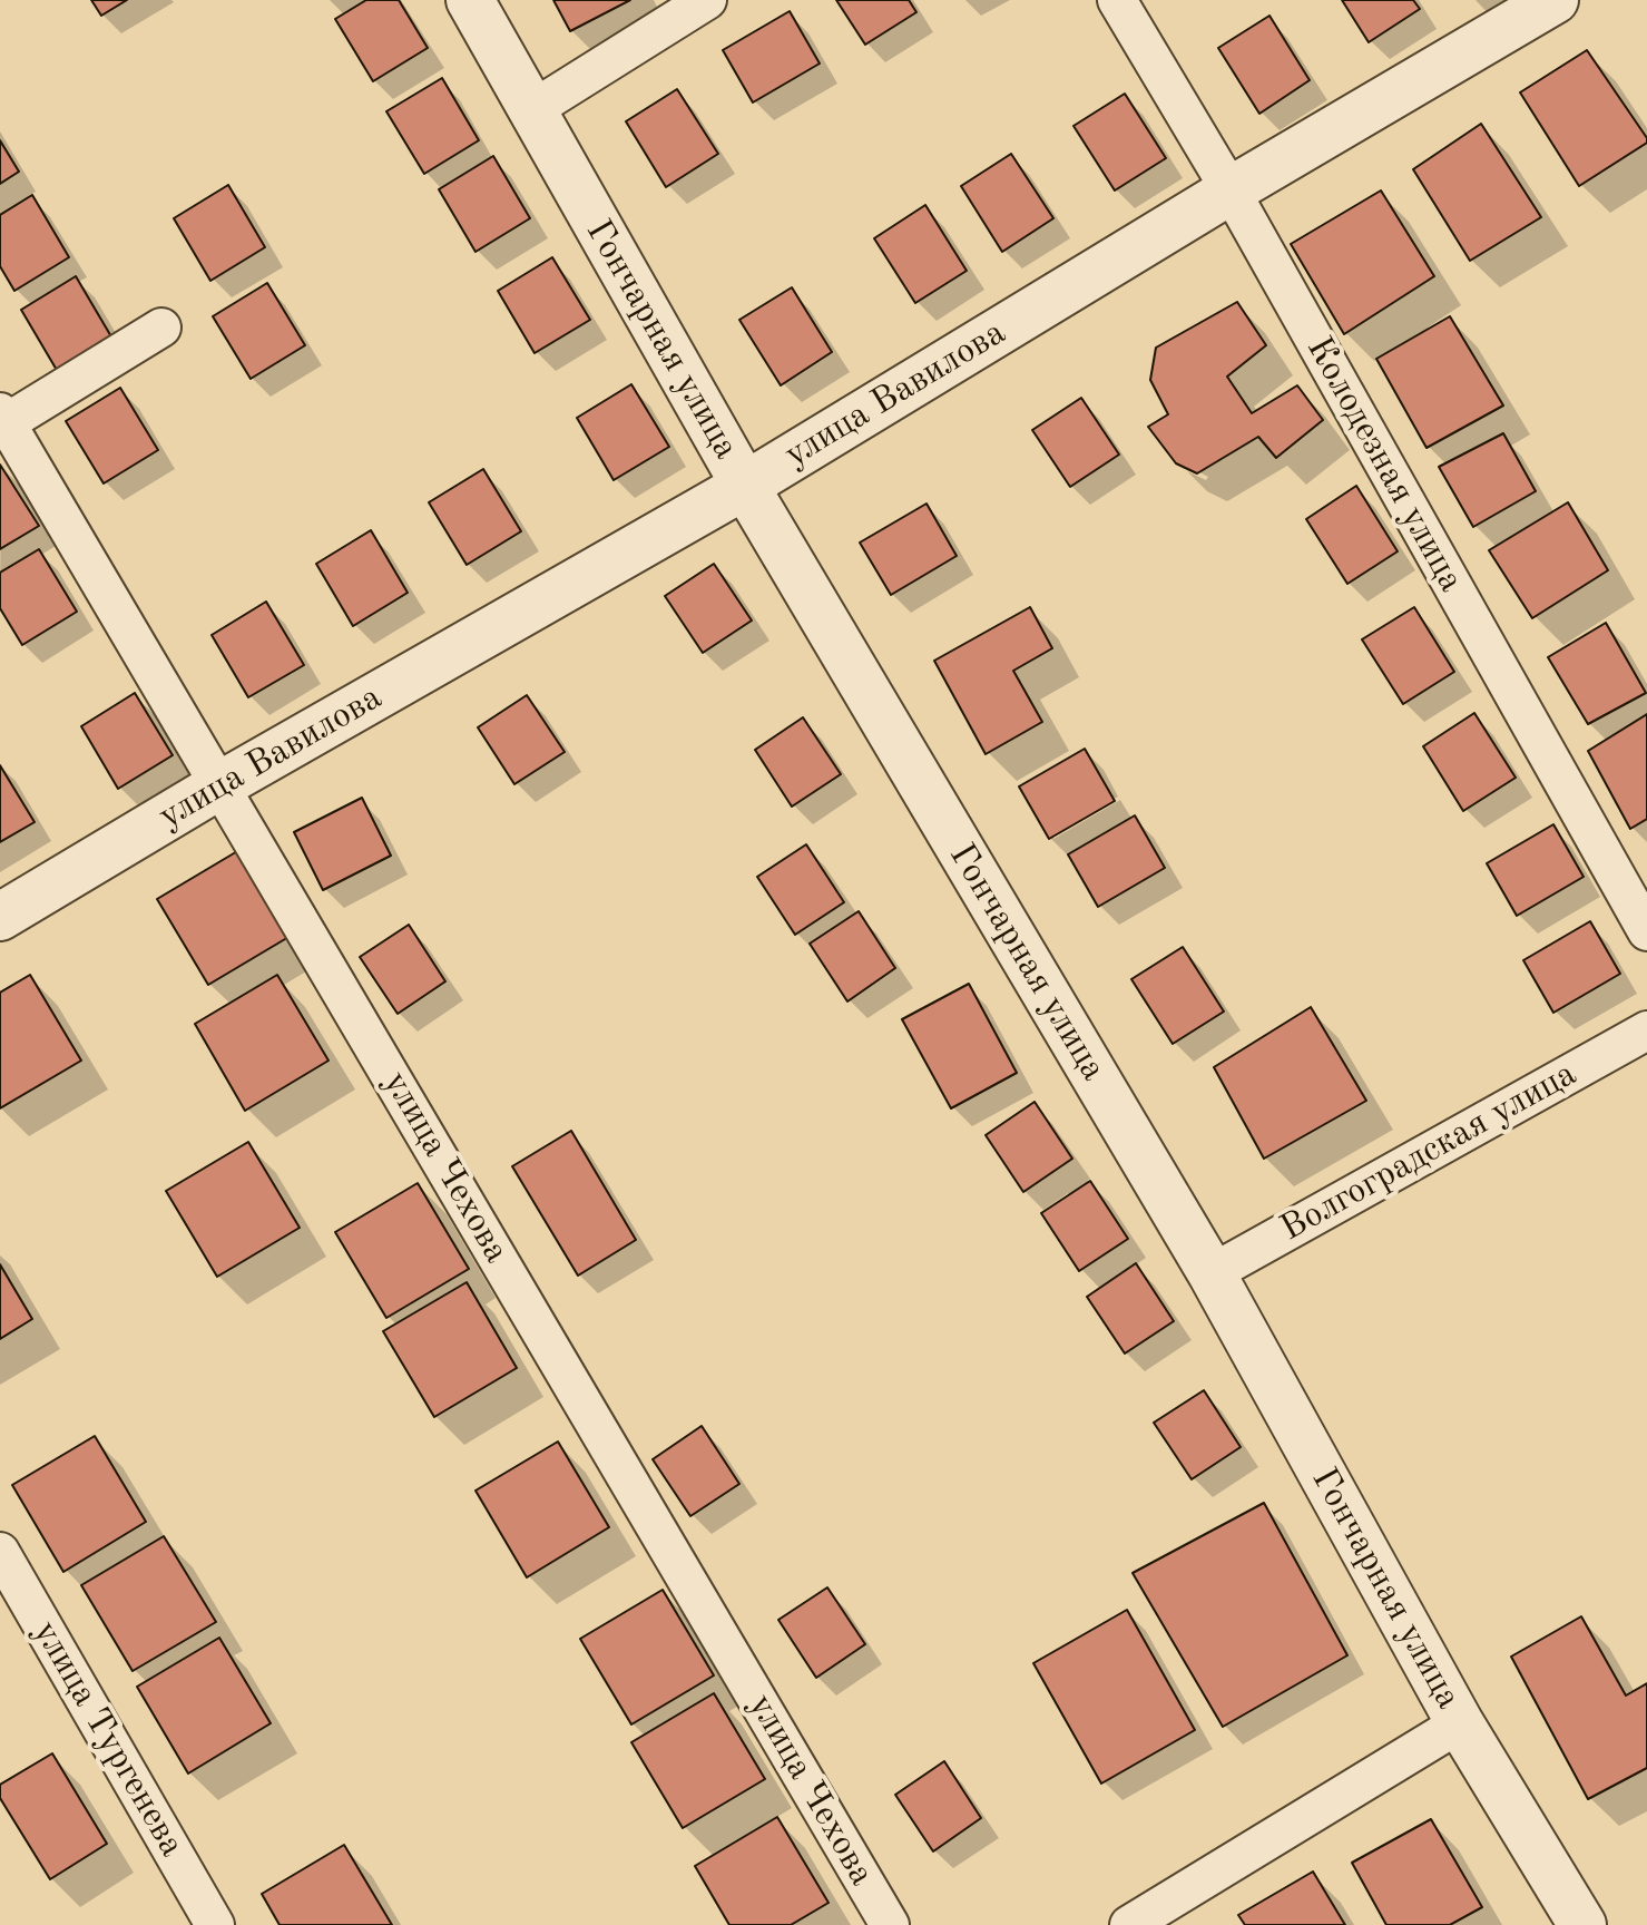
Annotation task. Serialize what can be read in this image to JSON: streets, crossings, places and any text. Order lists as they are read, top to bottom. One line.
{"streets":{"street":["Гончарная улица","улица Вавилова","Колодезная улица","Волгоградская улица","улица Чехова","улица Тургенева"]},"crossings":[["Гончарная улица","улица Вавилова"],["Гончарная улица","Волгоградская улица"],["улица Вавилова","Колодезная улица"],["улица Вавилова","улица Чехова"]]}
